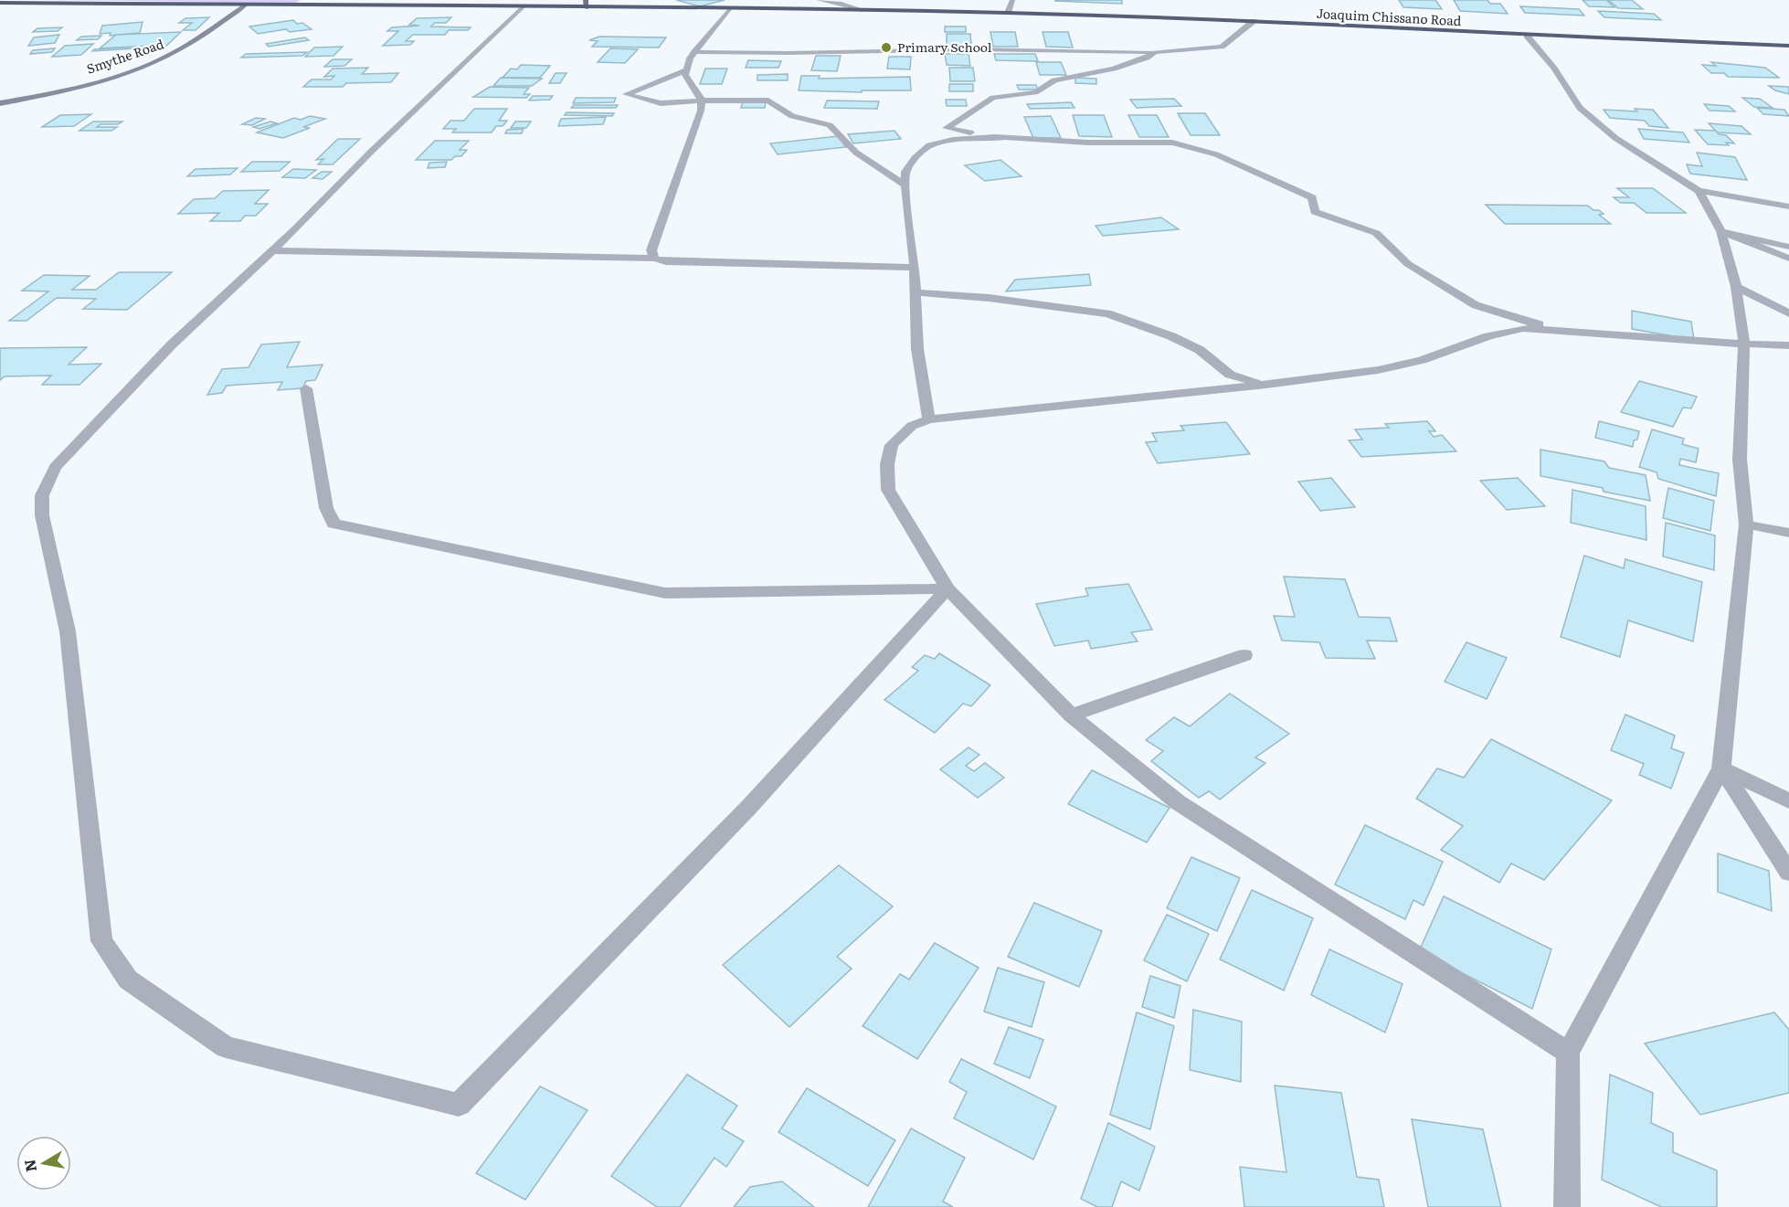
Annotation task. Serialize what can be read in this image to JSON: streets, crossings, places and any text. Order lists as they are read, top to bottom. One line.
{"streets":{"highway":["Joaquim Chissano Road"],"street":["Smythe Road"]},"crossings":[["Joaquim Chissano Road","Smythe Road"]],"places":["Primary School"],"north":"left"}
